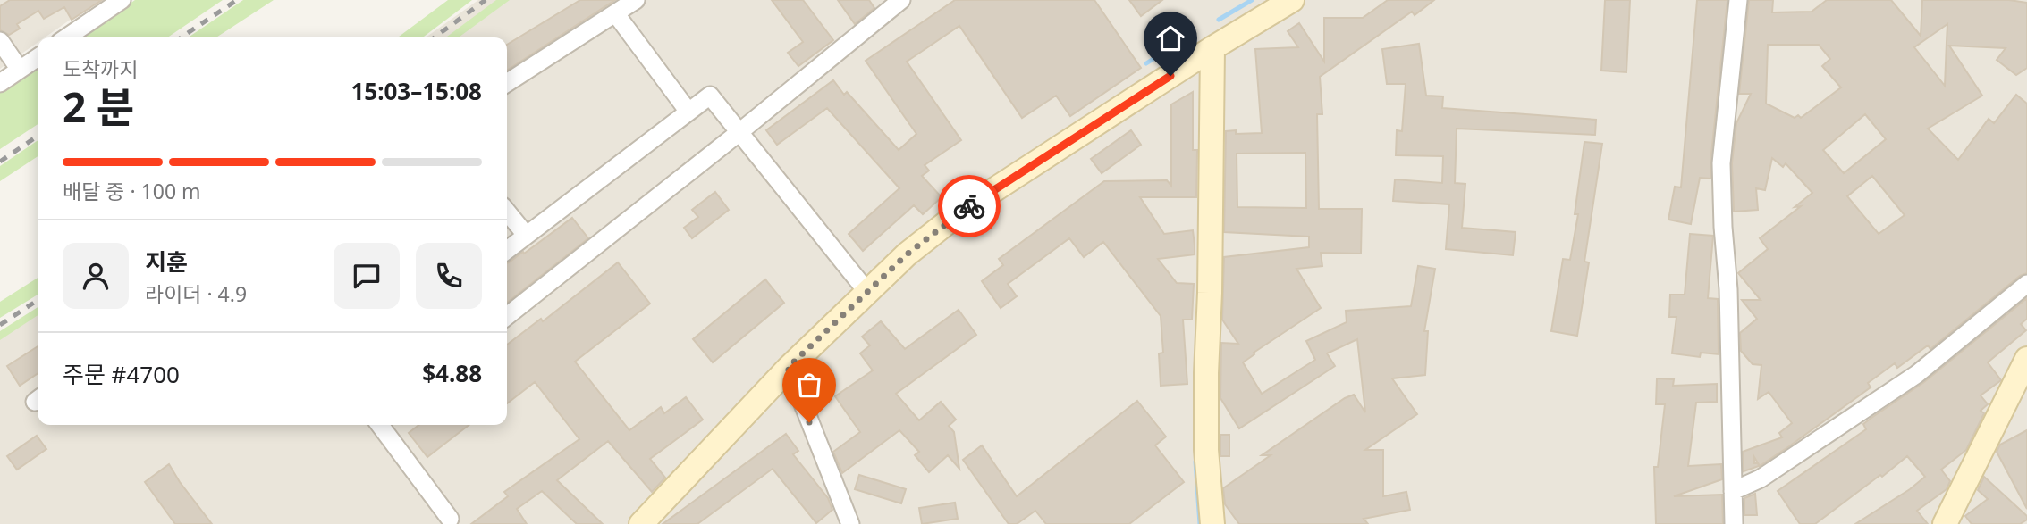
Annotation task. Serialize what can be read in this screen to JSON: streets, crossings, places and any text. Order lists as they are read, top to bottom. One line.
{"page":{"heading":["2 분","도착까지","15:03–15:08"],"panel":["지훈","라이더 · 4.9","주문 #4700","$4.88"],"bar":"배달 중 · 100 m"}}
